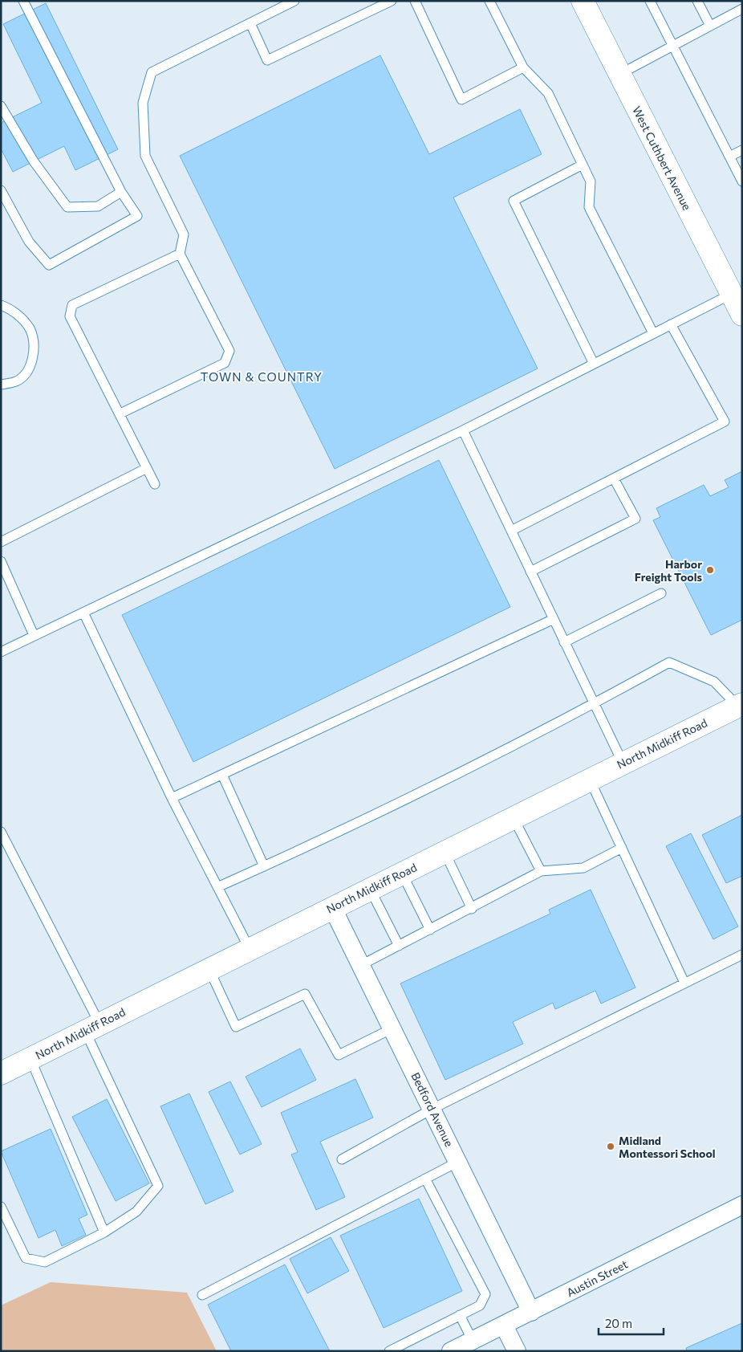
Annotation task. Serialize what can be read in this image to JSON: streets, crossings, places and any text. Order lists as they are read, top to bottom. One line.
{"streets":{"main road":["West Cuthbert Avenue","North Midkiff Road"],"street":["Bedford Avenue","Austin Street"]},"crossings":[["North Midkiff Road","Bedford Avenue"],["Bedford Avenue","Austin Street"]],"districts":["TOWN & COUNTRY"],"places":["Harbor Freight Tools","Midland Montessori School"],"scale_bar":"20 m"}
